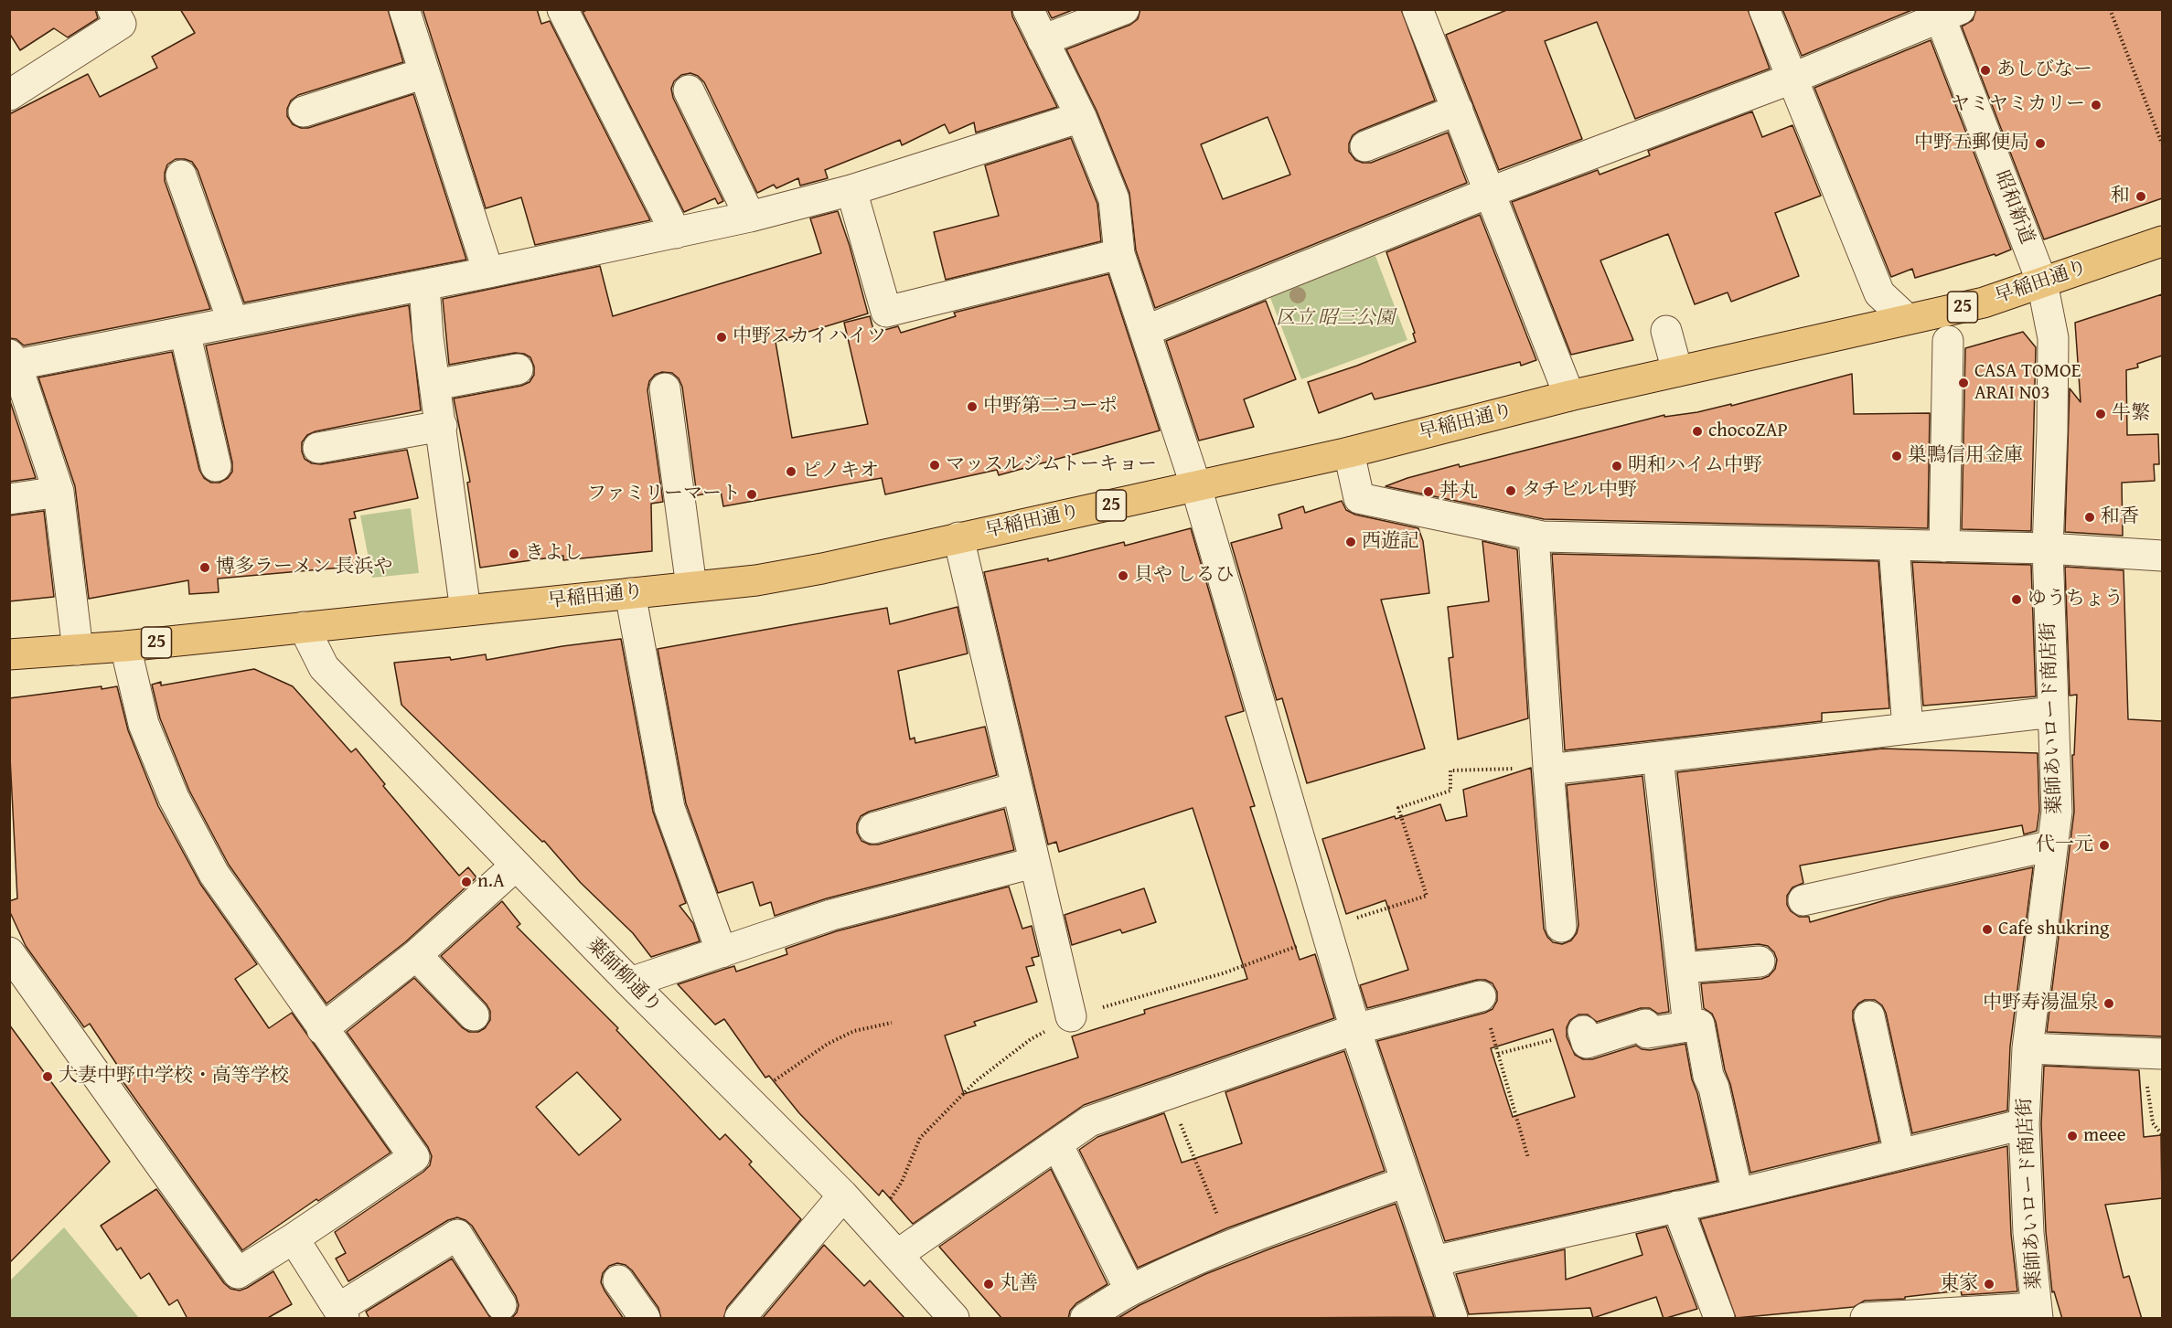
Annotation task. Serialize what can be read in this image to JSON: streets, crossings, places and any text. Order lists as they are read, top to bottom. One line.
{"streets":{"main road":["早稲田通り","25"],"street":["昭和新道","薬師あいロード商店街","薬師柳通り"]},"crossings":[["昭和新道","早稲田通り"],["昭和新道","薬師あいロード商店街"],["早稲田通り","薬師あいロード商店街"],["早稲田通り","薬師柳通り"]],"parks":["区立 昭三公園"],"places":["あしびなー","ヤミヤミカリー","中野五郵便局","和","中野スカイハイツ","CASA TOMOE ARAI N03","中野第二コーポ","牛繁","chocoZAP","巣鴨信用金庫","マッスルジムトーキョー","明和ハイム中野","ピノキオ","タチビル中野","丼丸","ファミリーマート","和香","西遊記","きよし","博多ラーメン 長浜や","貝や しるひ","ゆうちょう","代一元","n.A","Cafe shukring","中野寿湯温泉","大妻中野中学校・高等学校","meee","丸善","東家"]}
